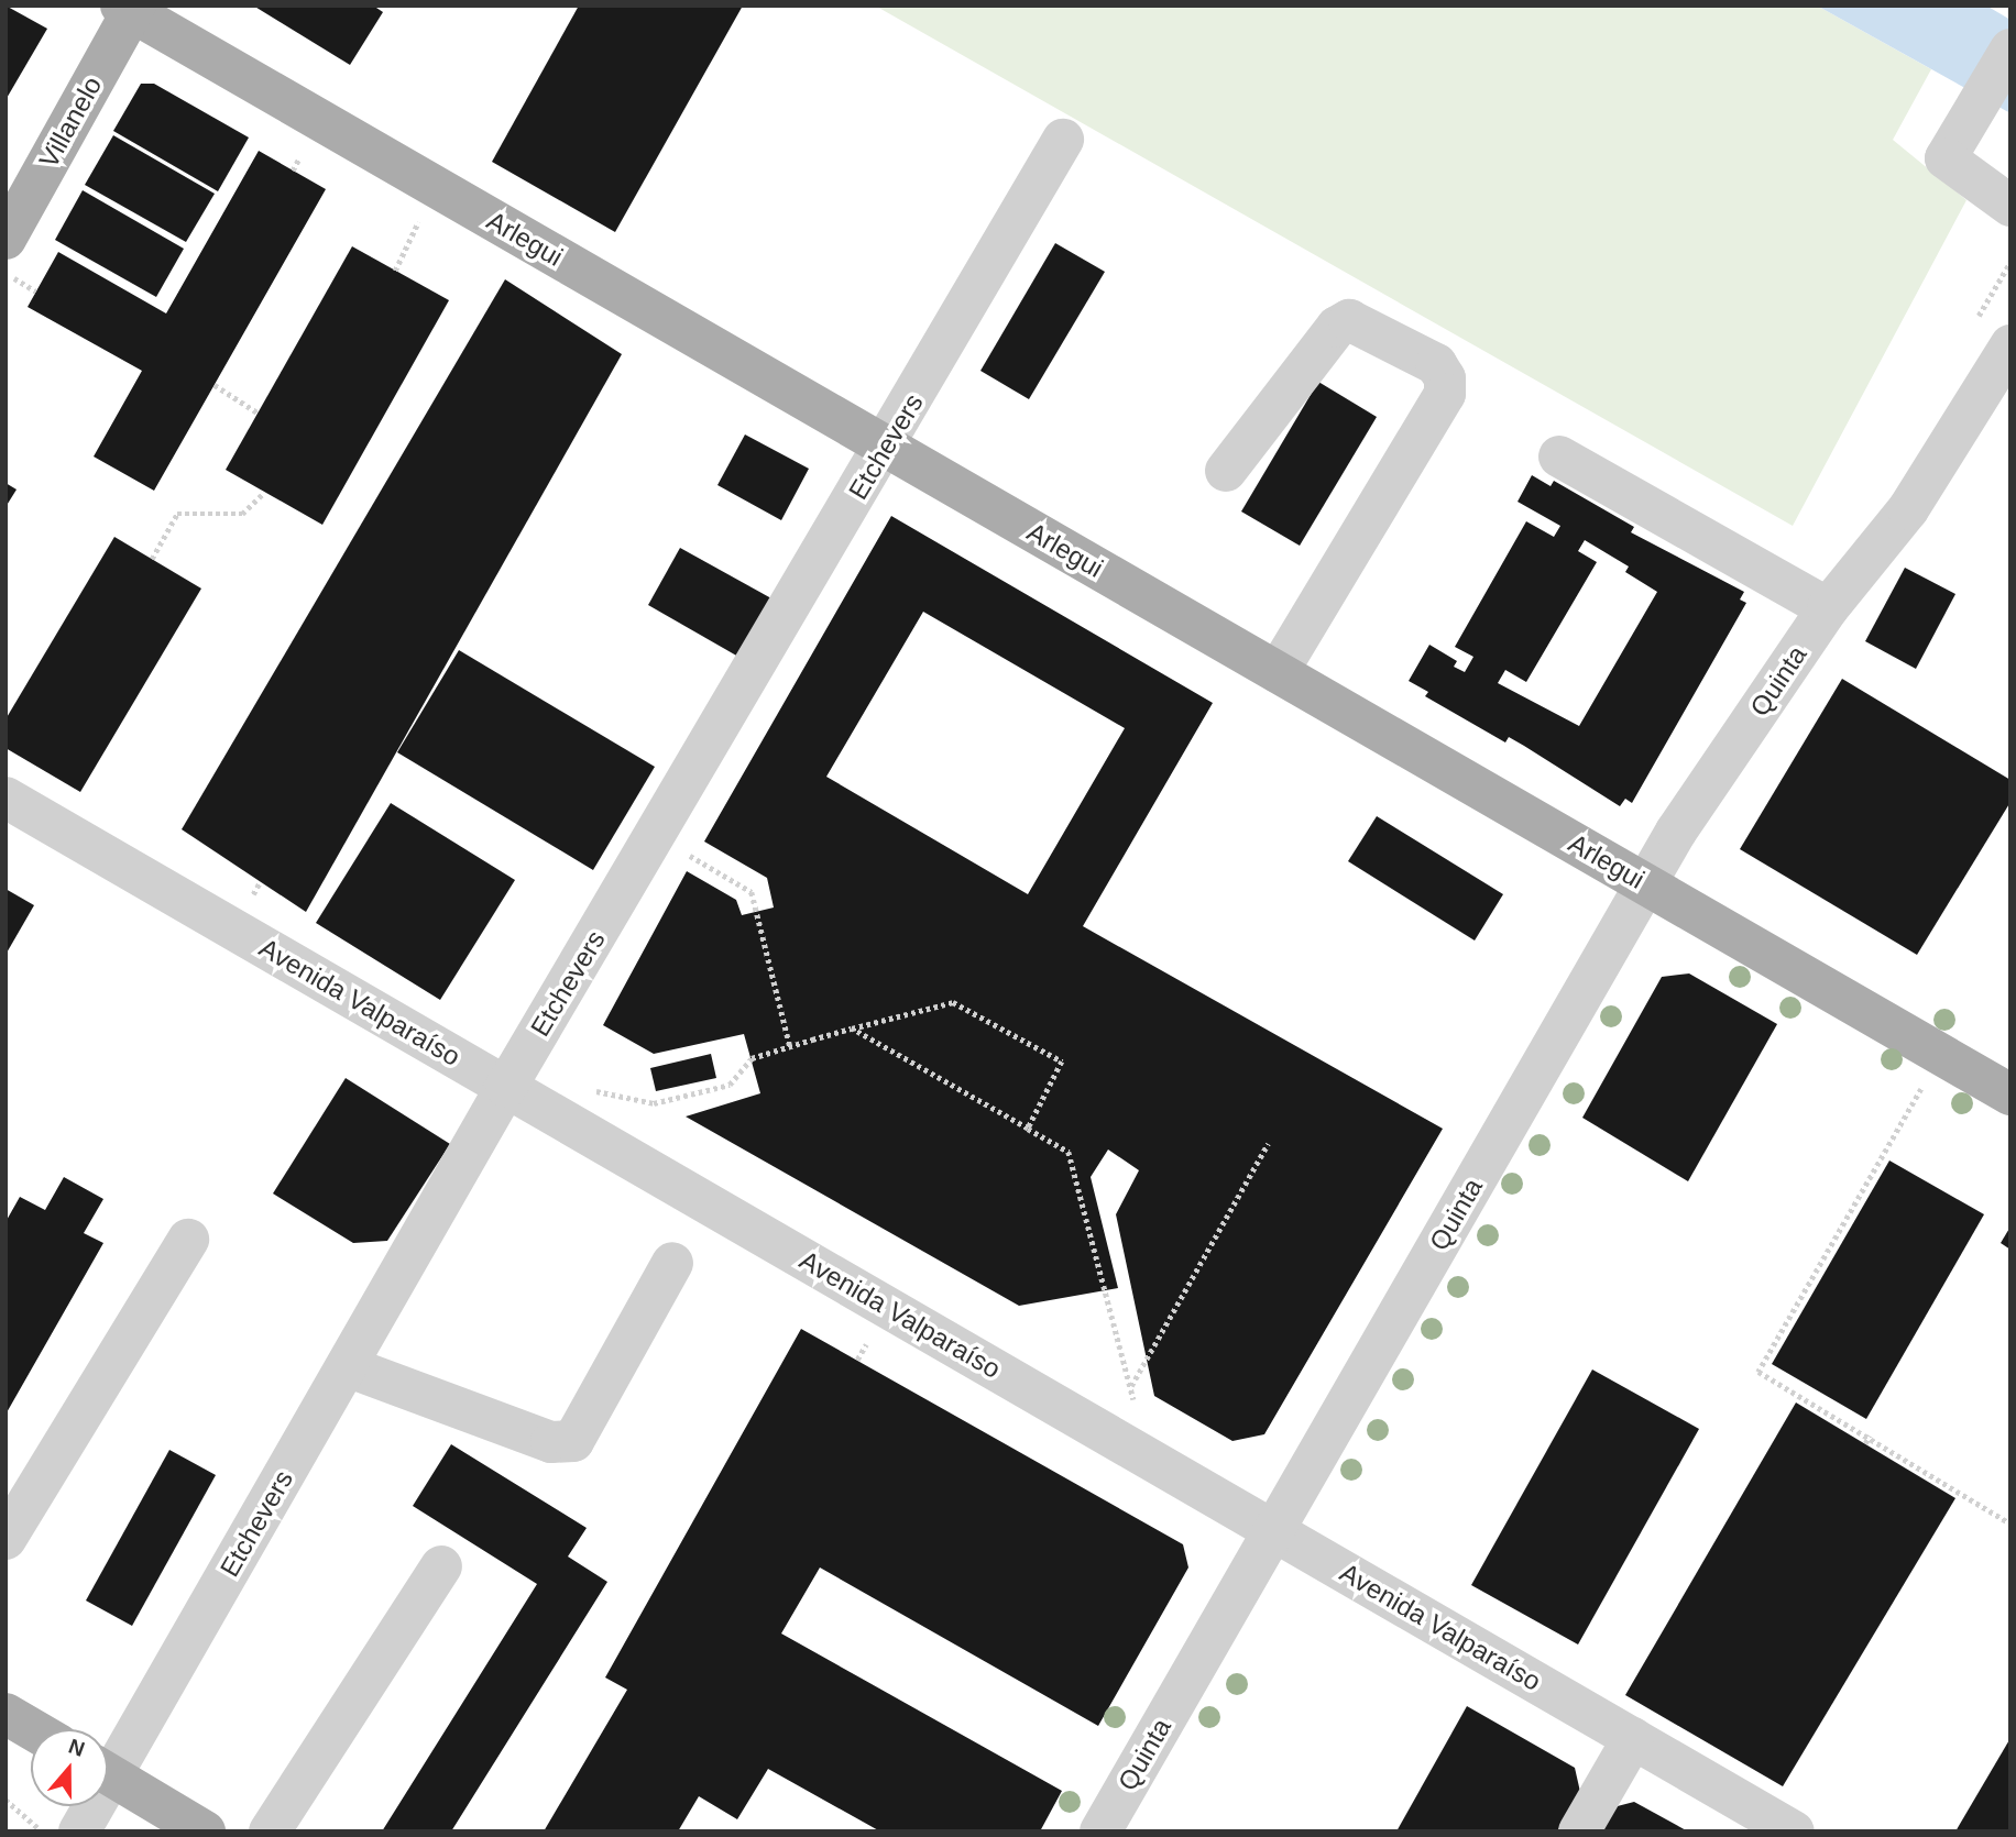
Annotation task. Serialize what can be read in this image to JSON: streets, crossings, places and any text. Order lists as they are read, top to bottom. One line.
{"streets":{"main road":["Villanelo","Arlegui"],"street":["Etchevers","Quinta","Avenida Valparaíso"]},"crossings":[["Villanelo","Arlegui"],["Arlegui","Etchevers"],["Arlegui","Quinta"],["Etchevers","Avenida Valparaíso"],["Quinta","Avenida Valparaíso"]],"north":"top"}
